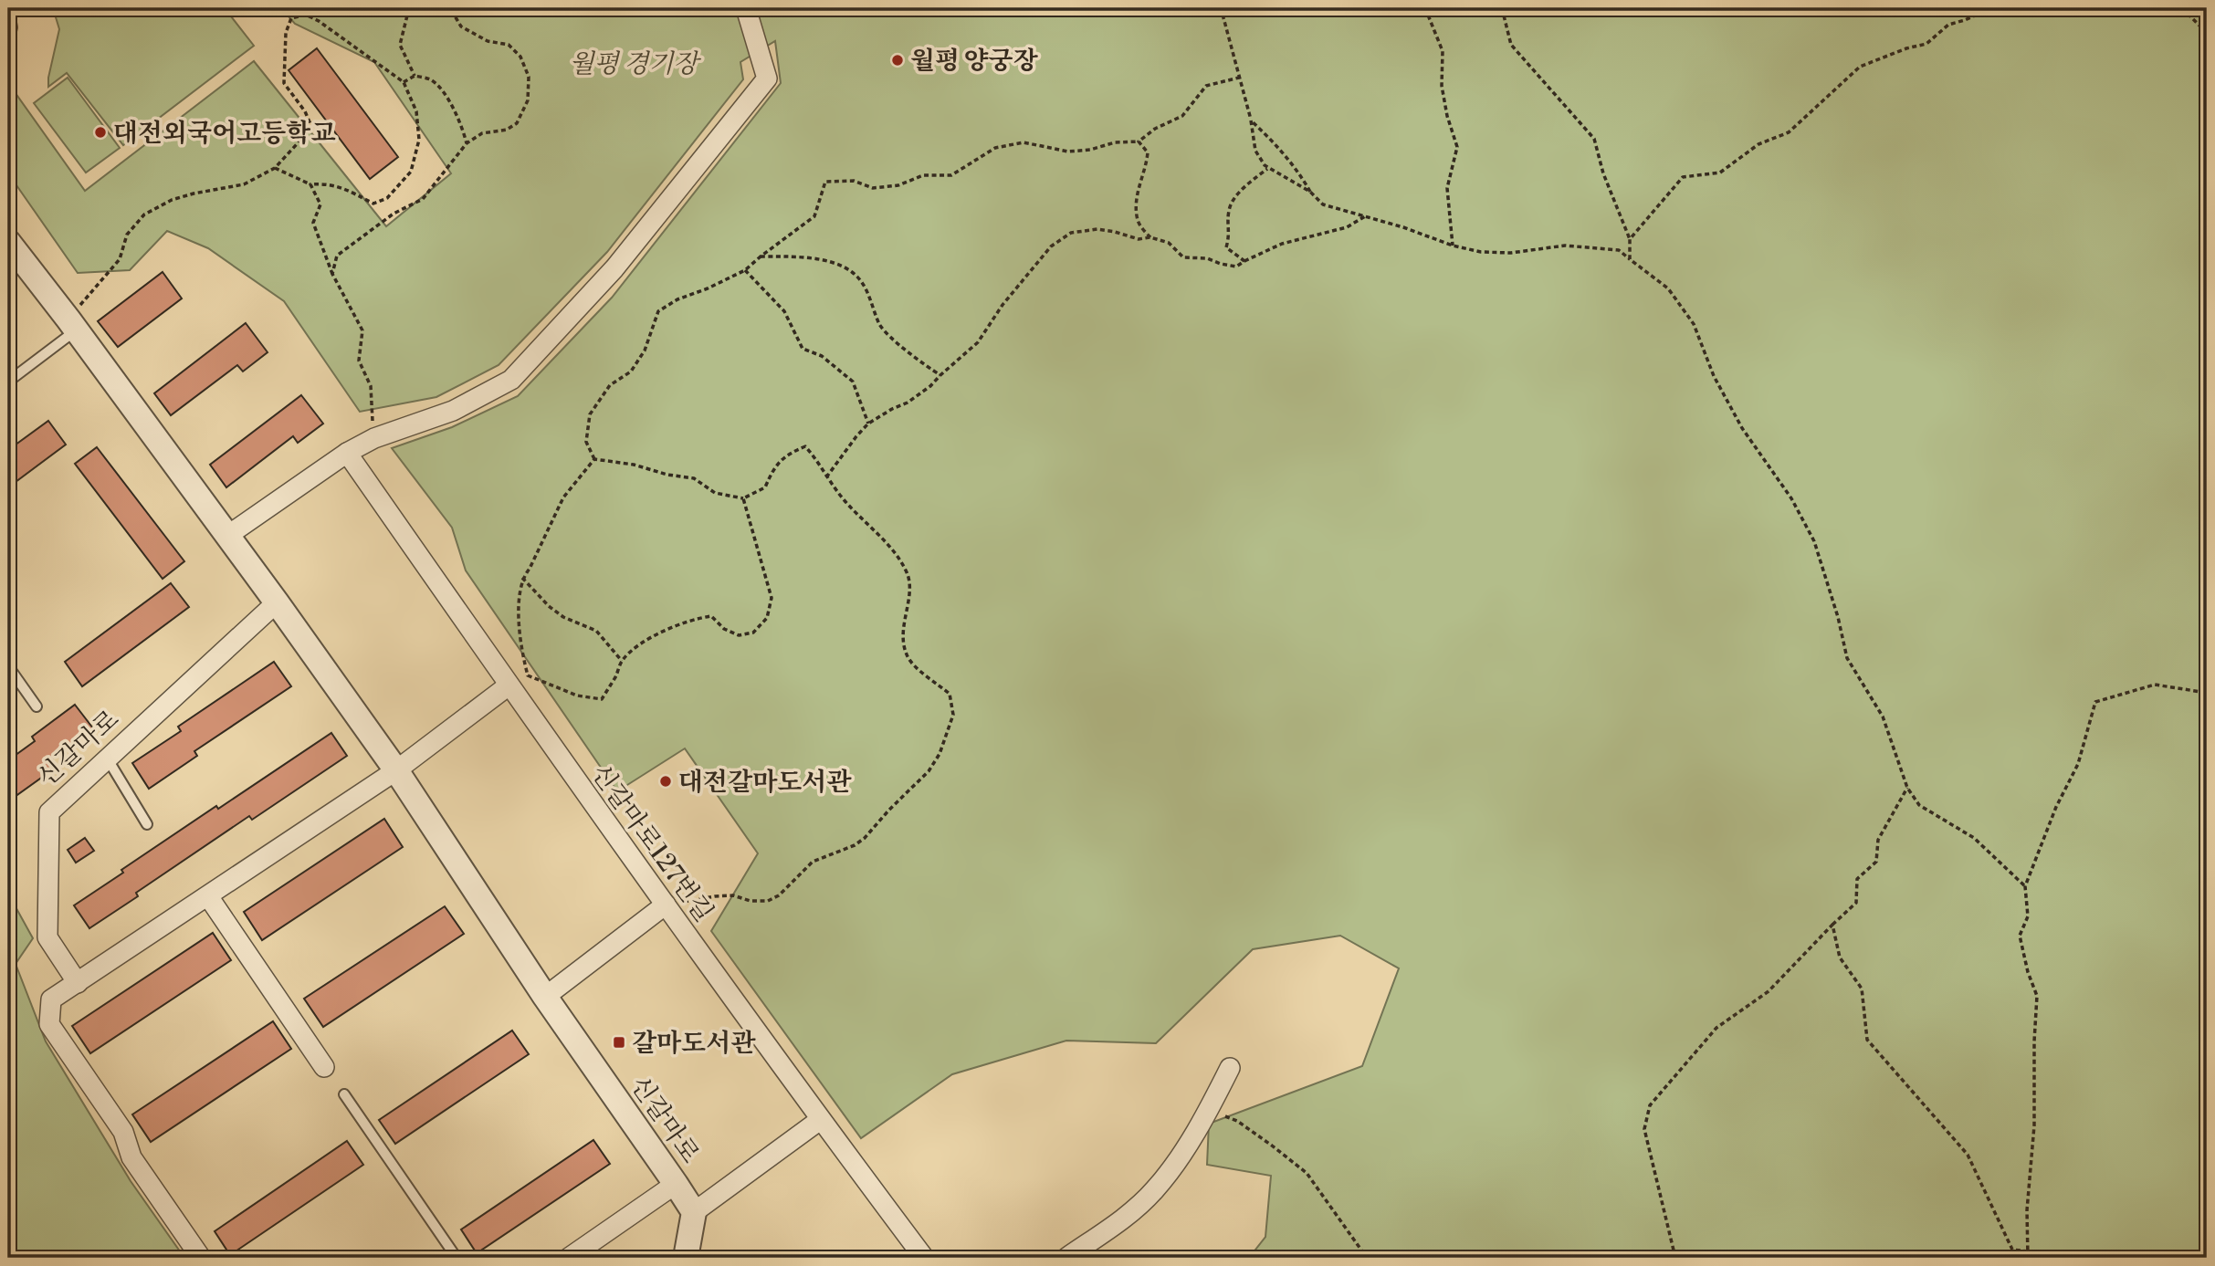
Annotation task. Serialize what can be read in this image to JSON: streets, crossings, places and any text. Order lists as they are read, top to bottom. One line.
{"streets":{"street":["신갈마로","신갈마로127번길"]},"parks":["월평 경기장"],"places":{"other":["월평 양궁장","대전외국어고등학교","대전갈마도서관"],"transit":["갈마도서관"]}}
